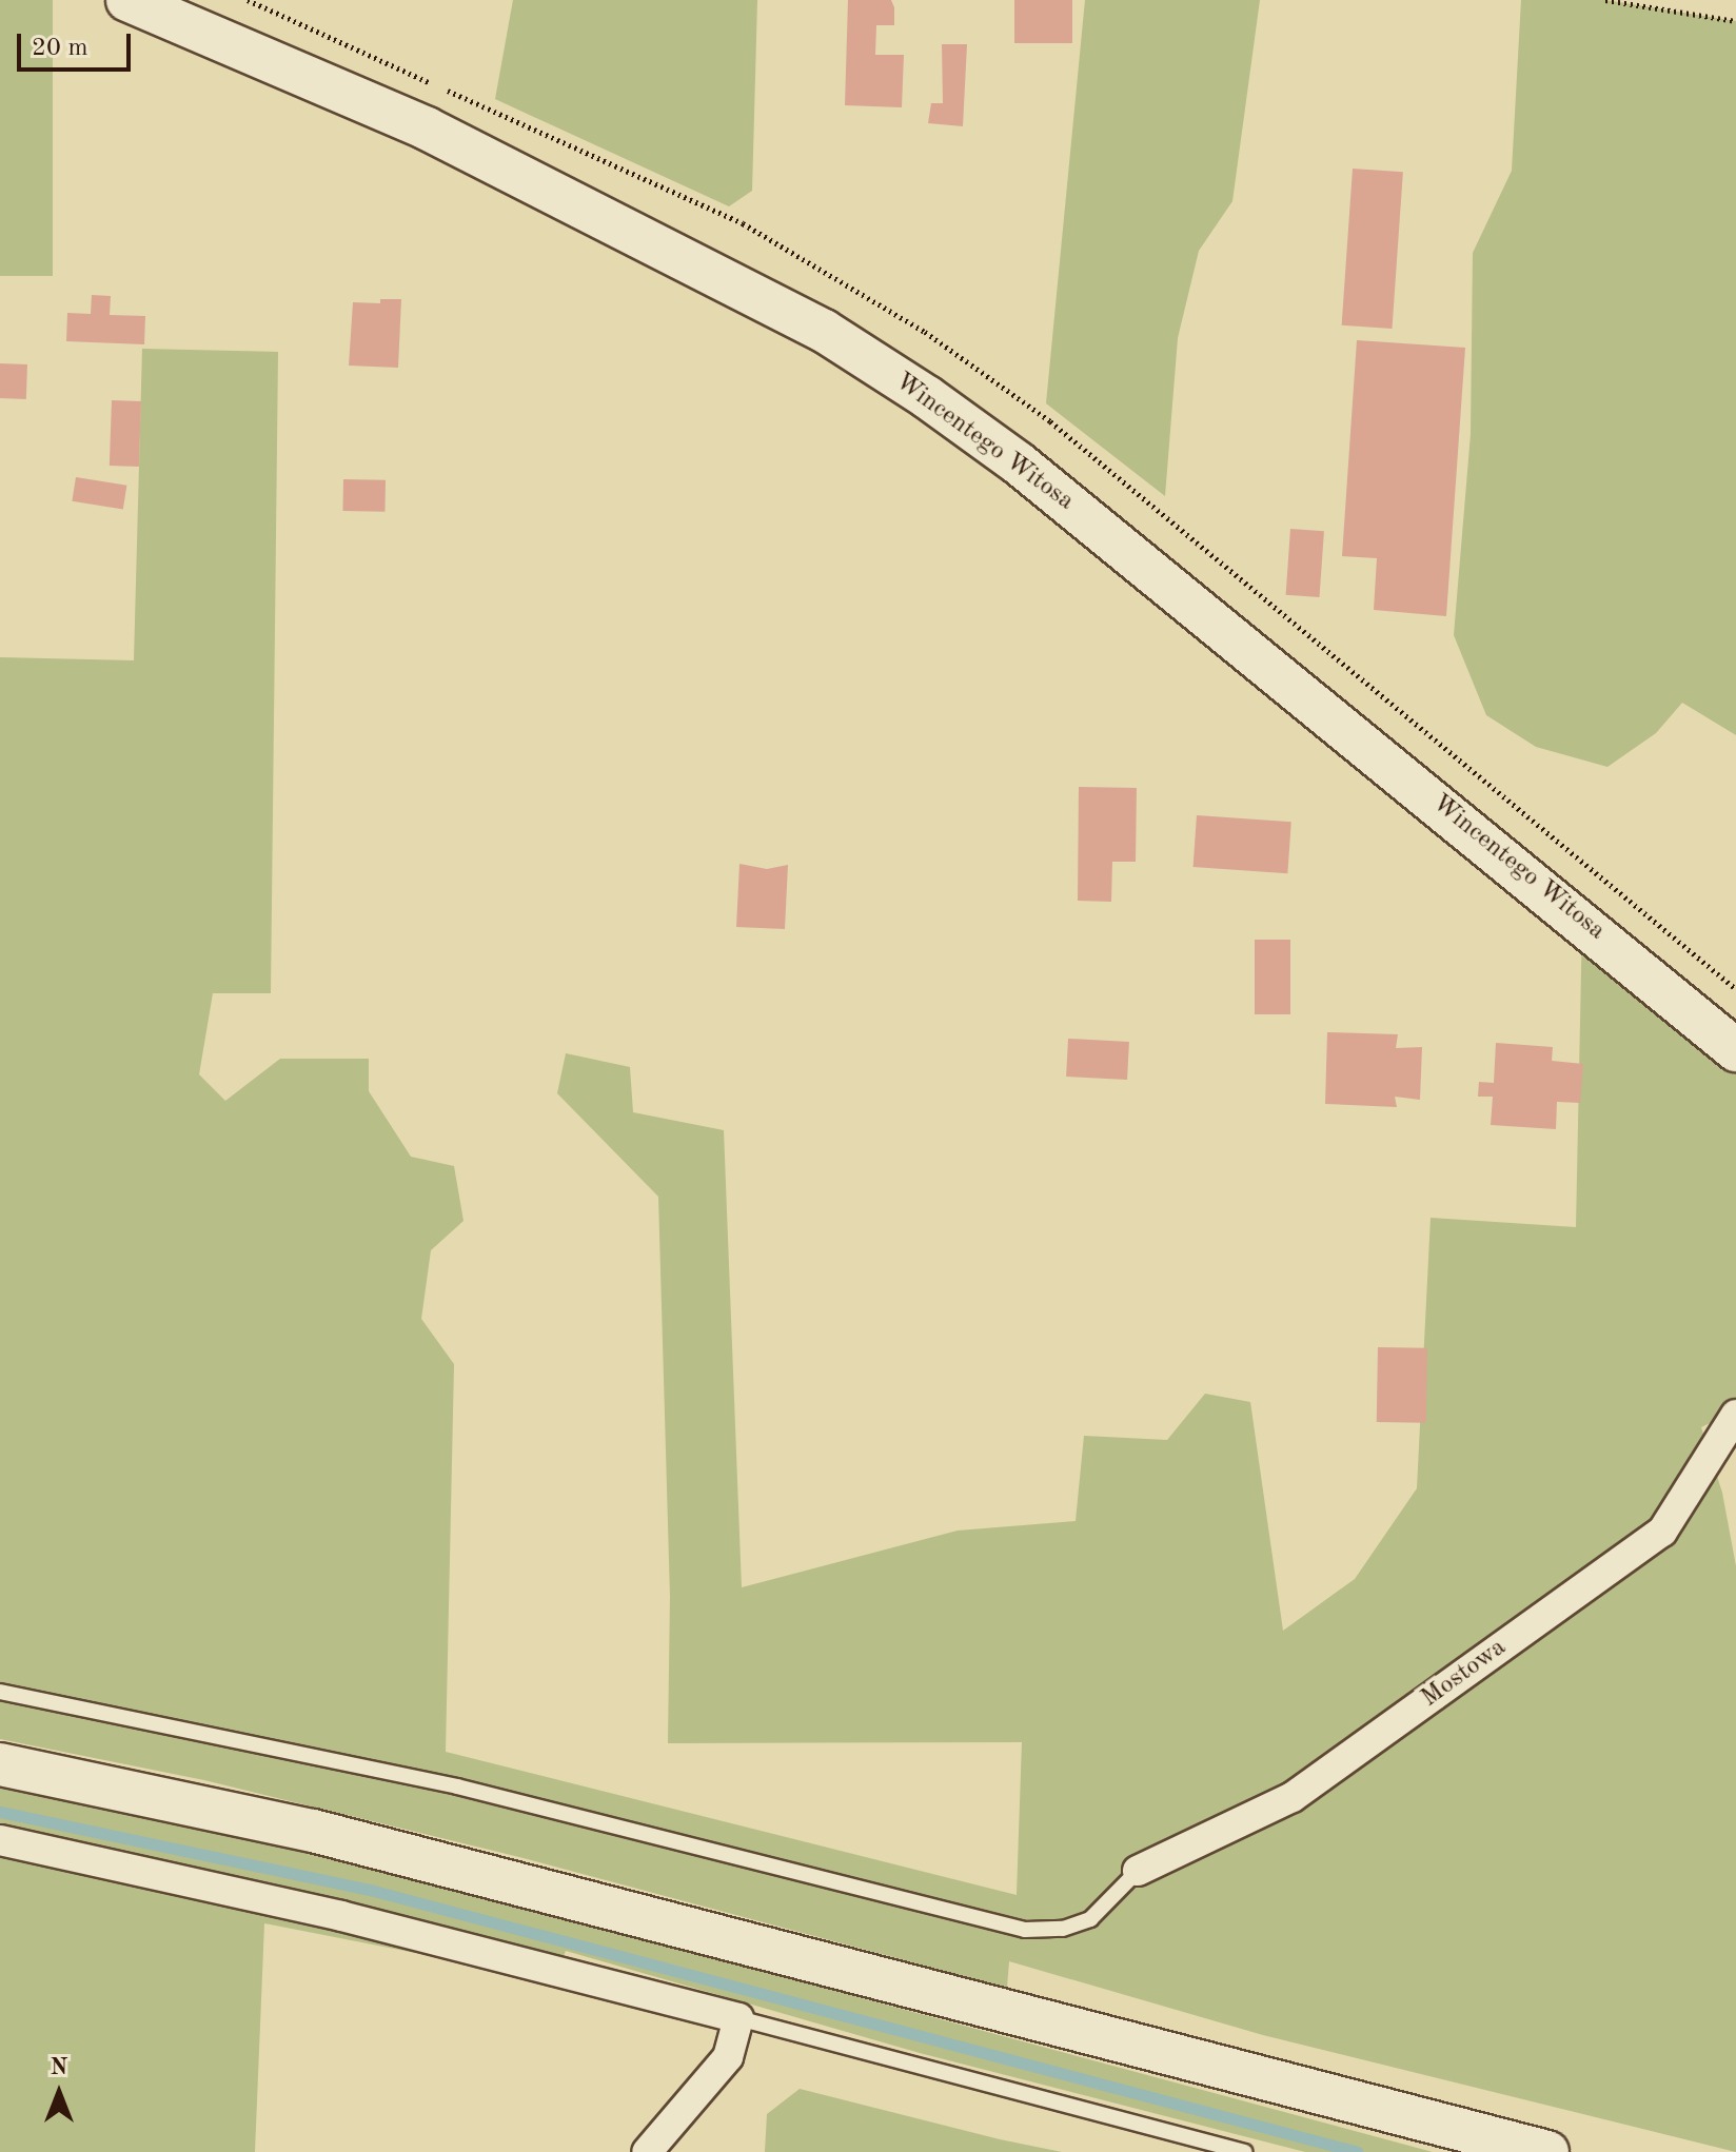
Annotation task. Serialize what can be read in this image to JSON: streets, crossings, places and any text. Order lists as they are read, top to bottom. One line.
{"streets":{"main road":["Wincentego Witosa"],"street":["Mostowa"]},"scale_bar":"20 m","north":"top"}
